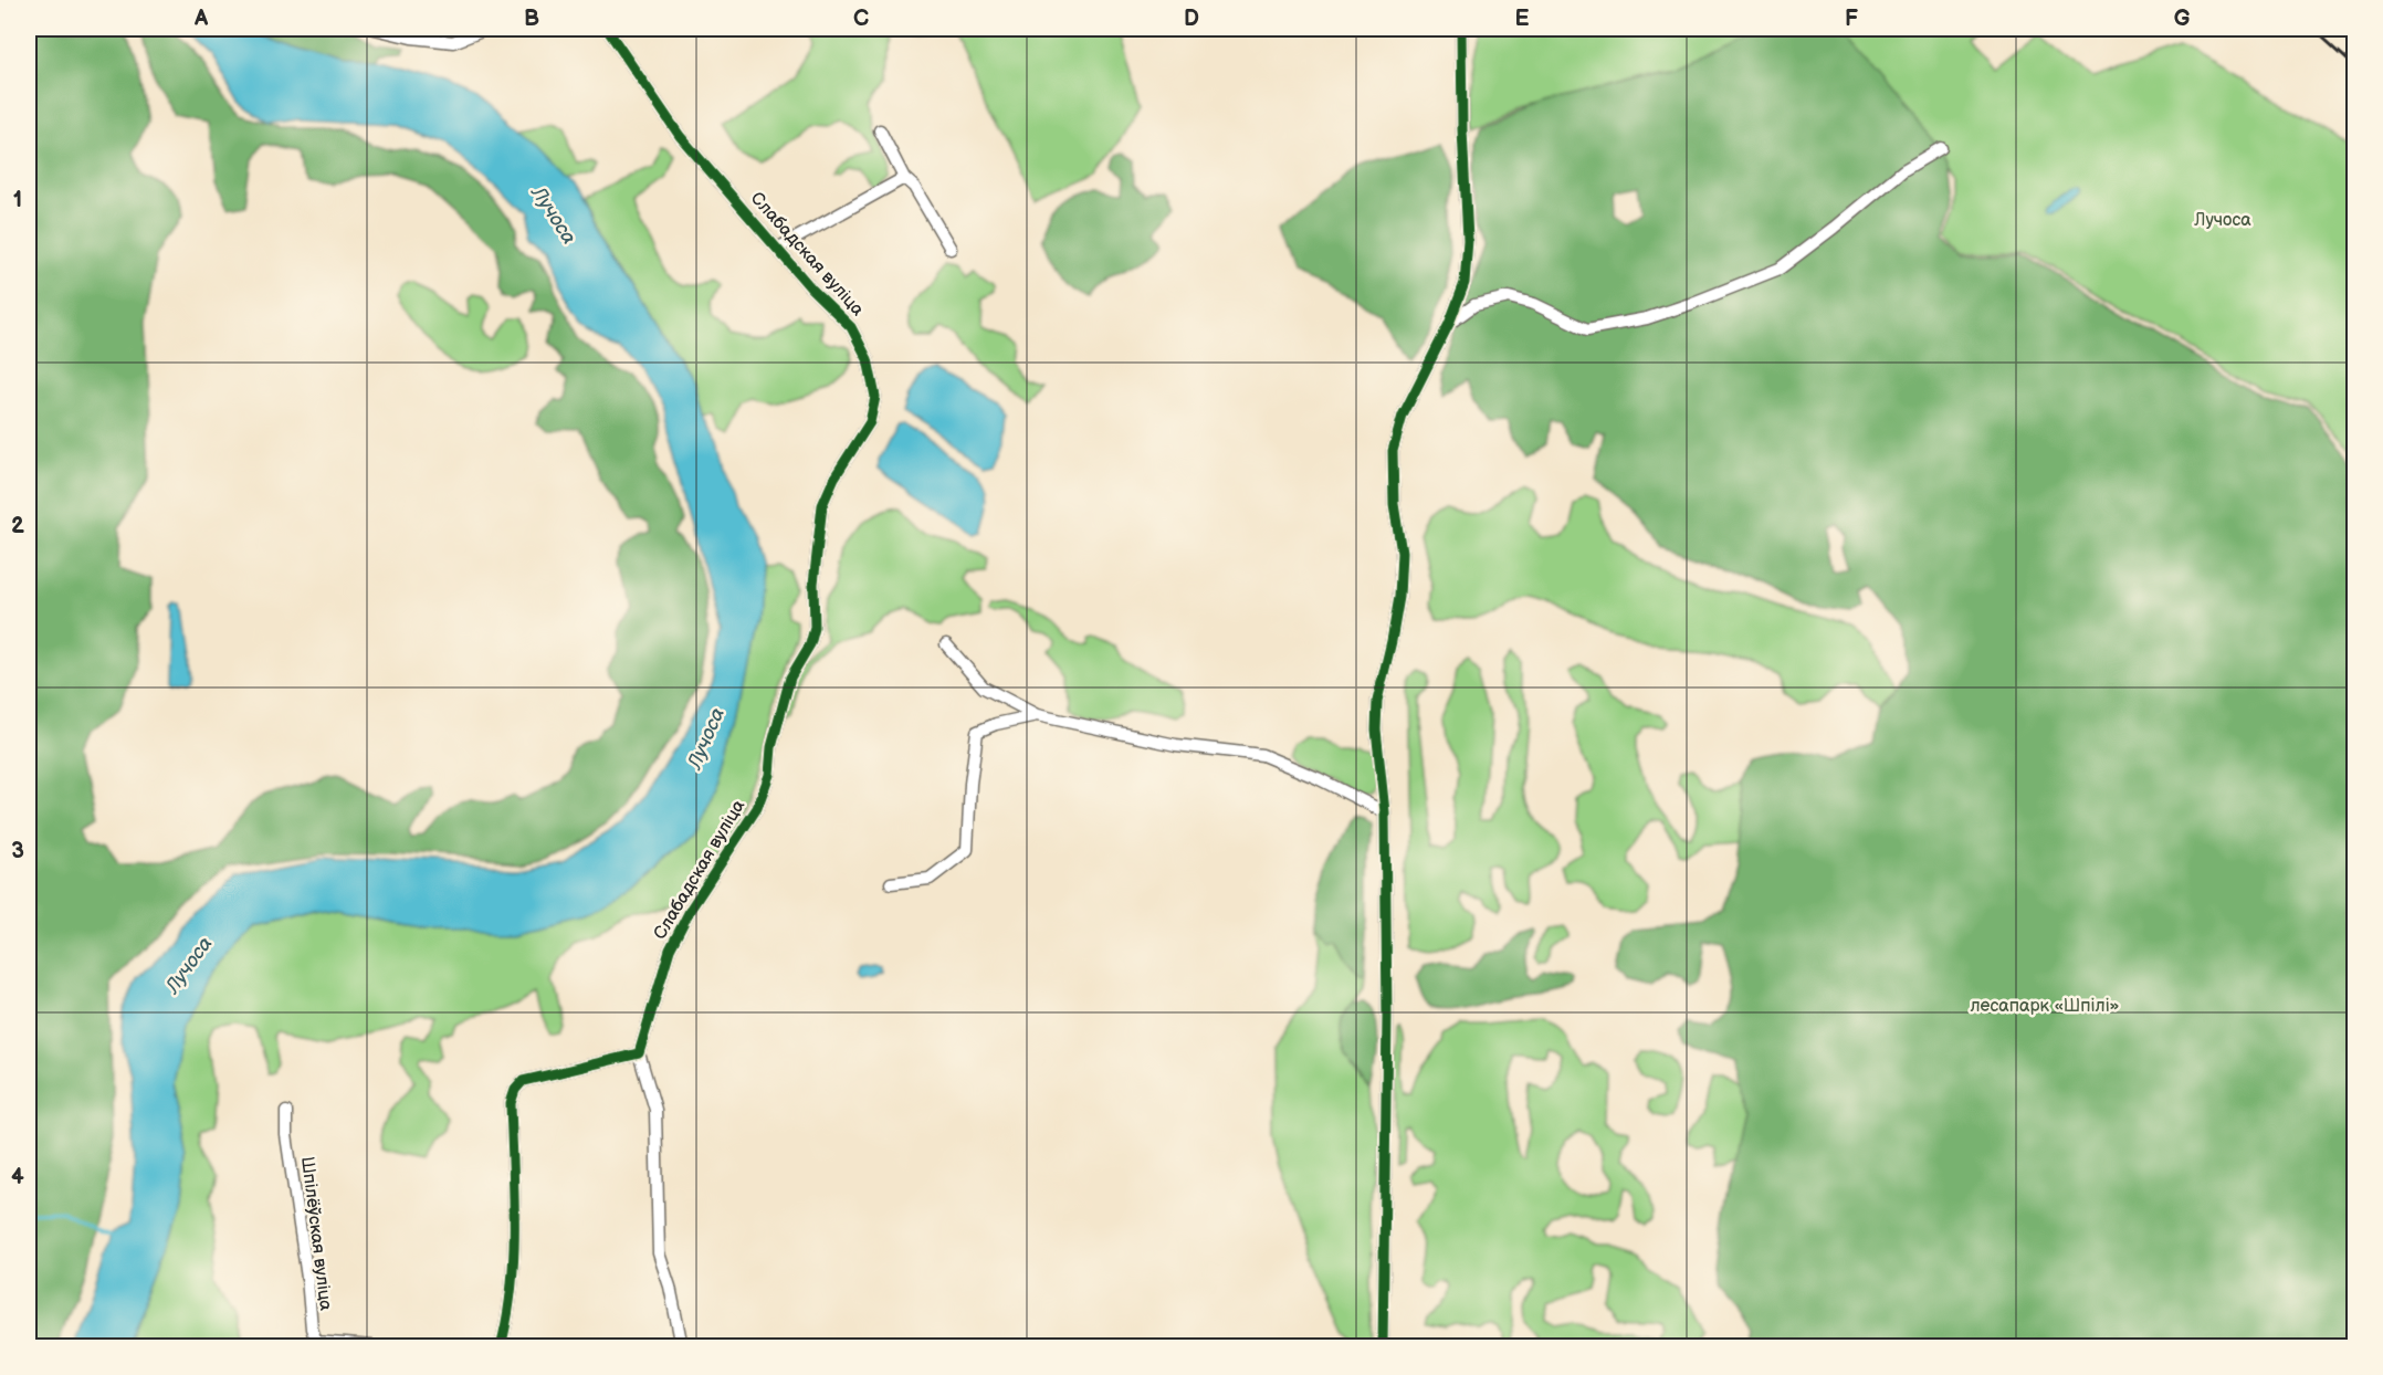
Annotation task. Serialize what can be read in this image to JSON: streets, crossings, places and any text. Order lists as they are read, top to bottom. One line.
{"streets":{"street":["Слабадская вуліца","Шпілёўская вуліца"]},"water":["Лучоса"],"parks":["Лучоса","лесапарк «Шпілі»"],"grid":{"columns":["A","B","C","D","E","F","G"],"rows":["1","2","3","4"]}}
